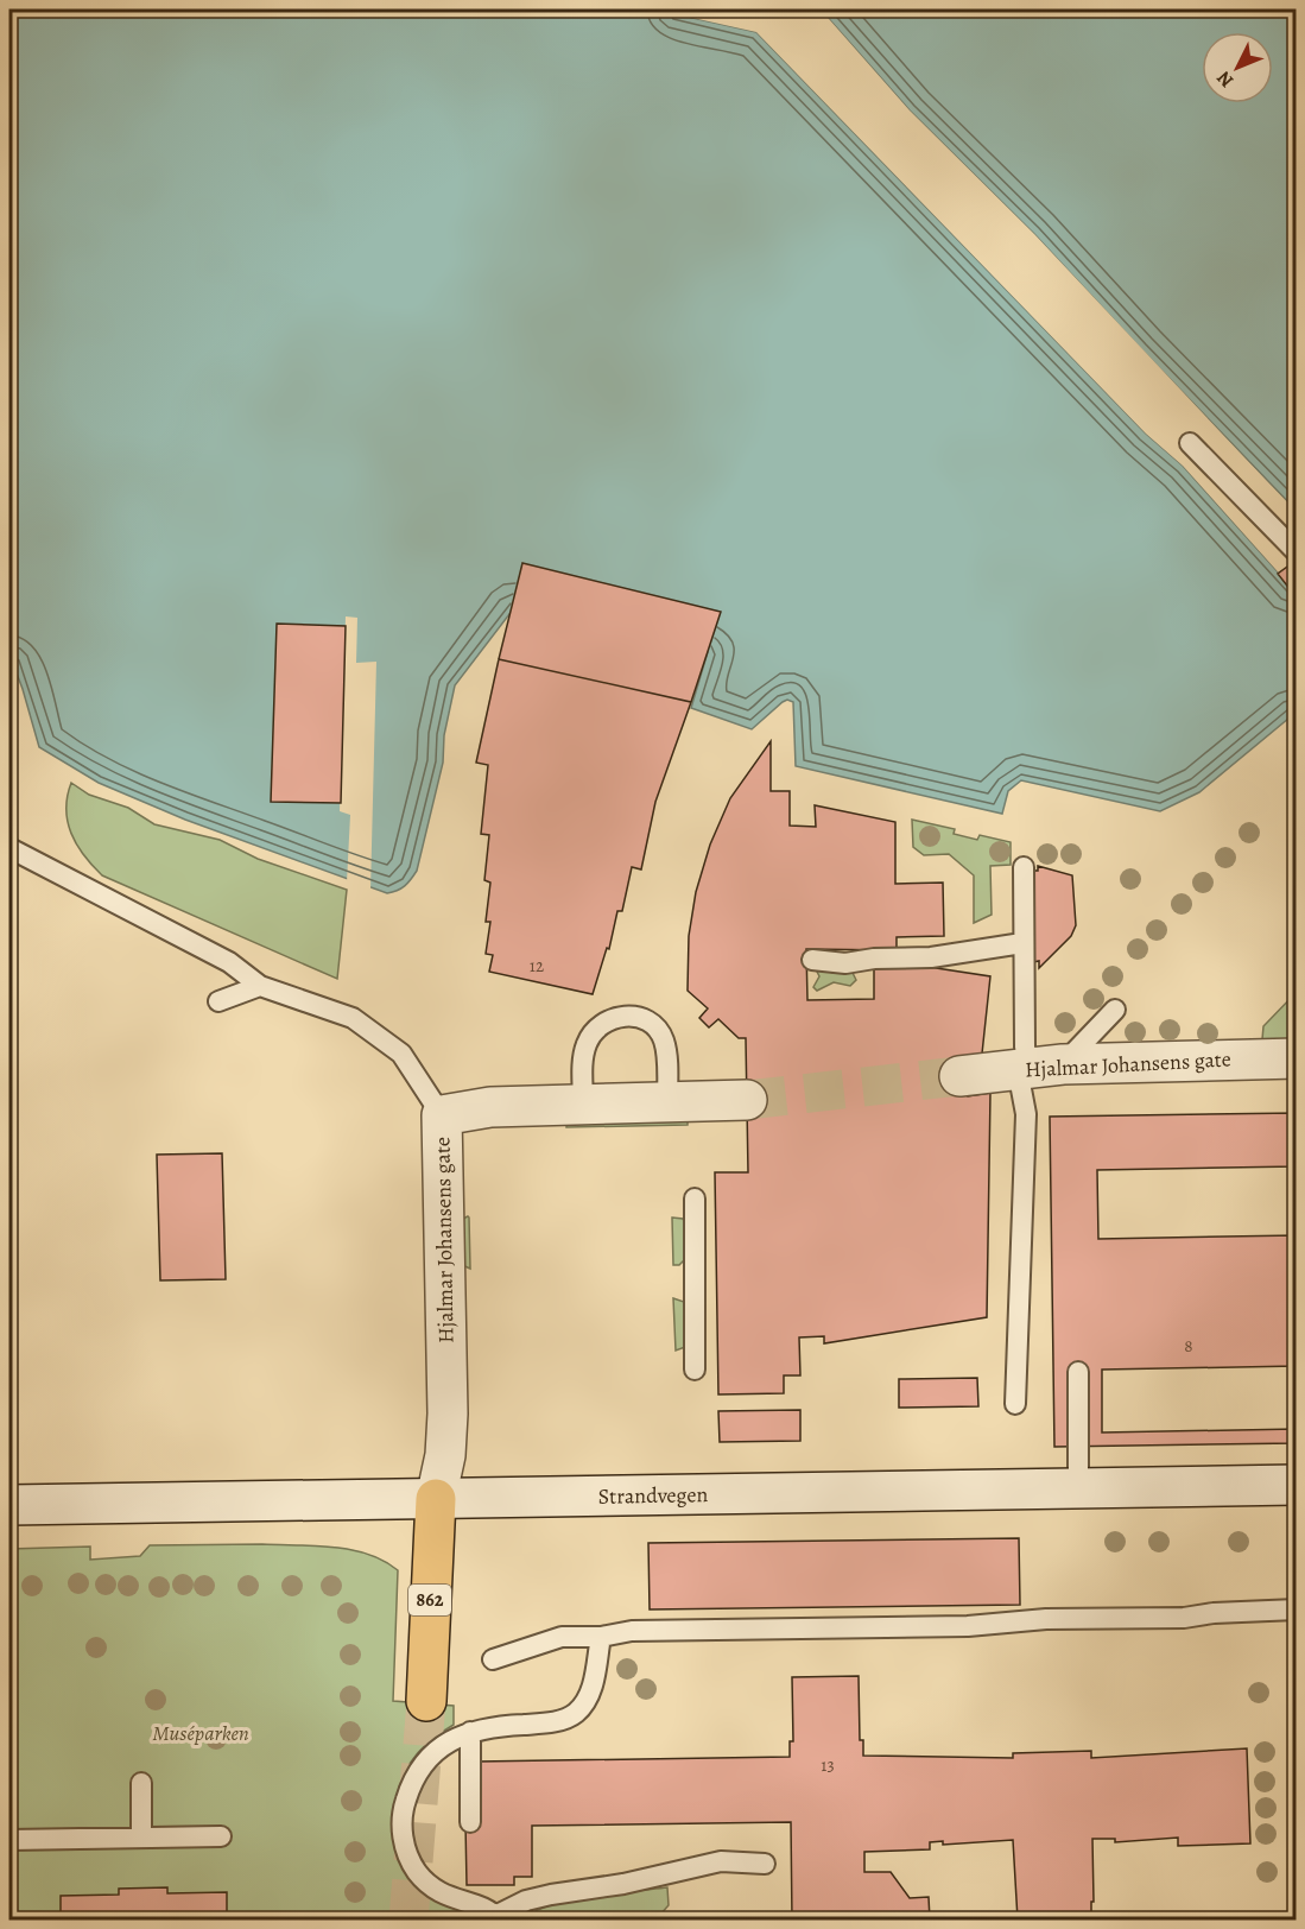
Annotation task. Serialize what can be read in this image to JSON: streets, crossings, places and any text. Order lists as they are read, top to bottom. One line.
{"streets":{"main road":["862"],"street":["Hjalmar Johansens gate","Strandvegen"]},"crossings":[["Hjalmar Johansens gate","Strandvegen"],["Hjalmar Johansens gate","862"],["Strandvegen","862"]],"parks":["Muséparken"],"house_numbers":["12","8","13"],"north":"bottom left"}
